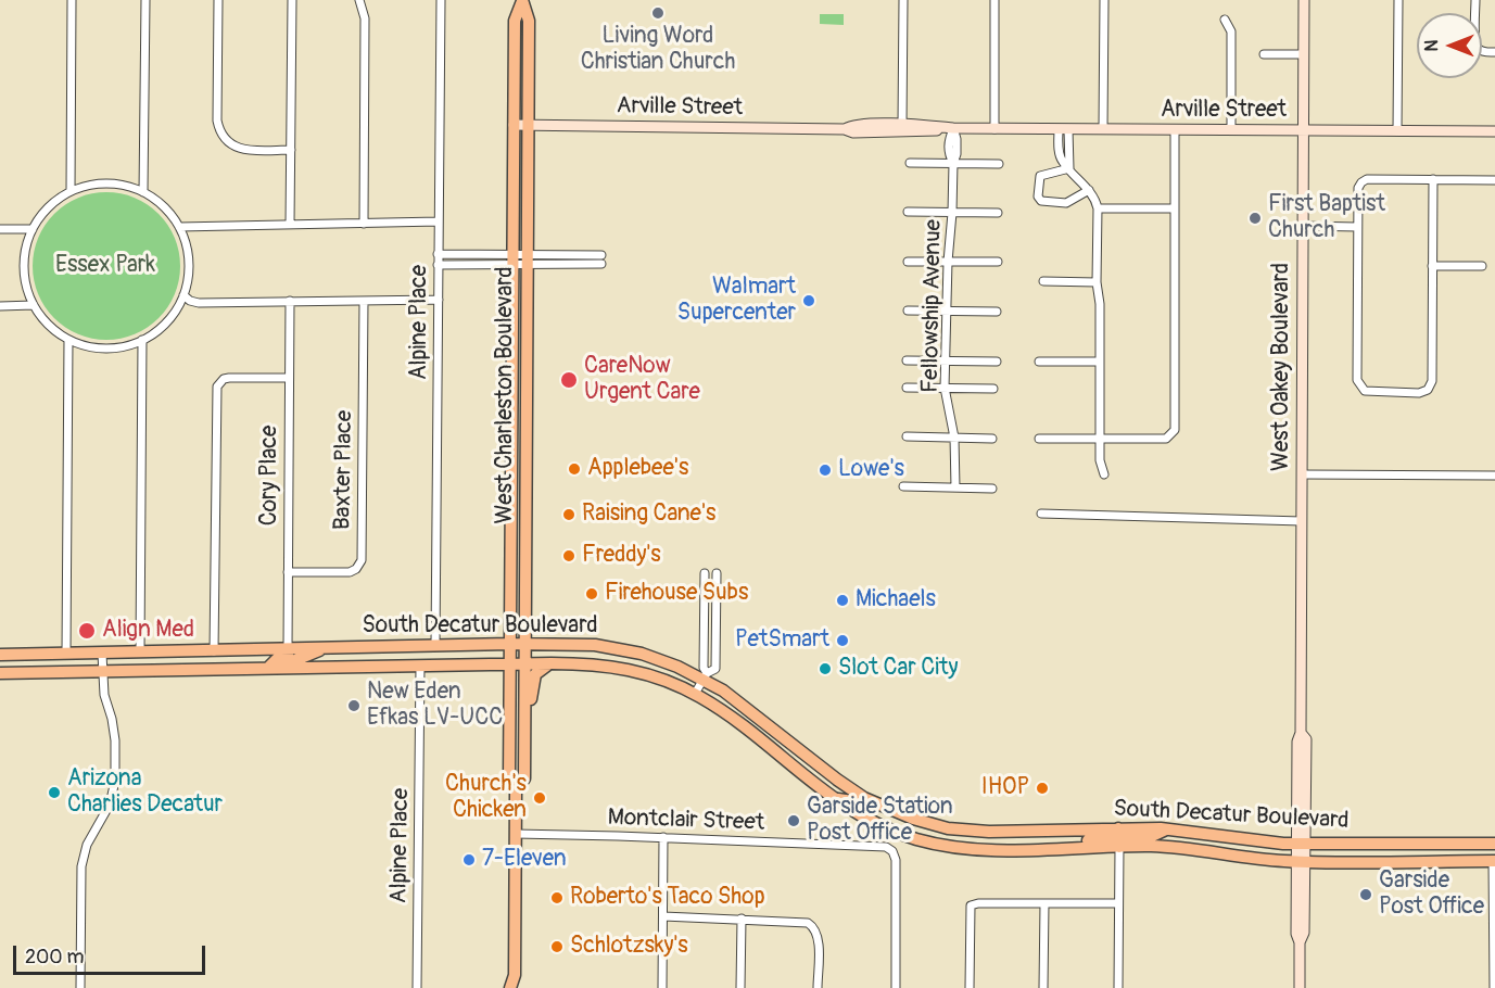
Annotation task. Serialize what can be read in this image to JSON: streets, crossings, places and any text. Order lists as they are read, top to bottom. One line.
{"streets":{"main road":["Arville Street","West Oakey Boulevard","West Charleston Boulevard","South Decatur Boulevard"],"street":["Fellowship Avenue","Alpine Place","Baxter Place","Cory Place","Montclair Street"]},"crossings":[["Arville Street","Fellowship Avenue"],["Arville Street","West Oakey Boulevard"],["Arville Street","West Charleston Boulevard"],["Alpine Place","South Decatur Boulevard"],["West Oakey Boulevard","South Decatur Boulevard"],["West Charleston Boulevard","South Decatur Boulevard"],["West Charleston Boulevard","Montclair Street"],["Baxter Place","Cory Place"],["Cory Place","South Decatur Boulevard"]],"parks":["Essex Park"],"places":["Living Word Christian Church","First Baptist Church","Walmart Supercenter","CareNow Urgent Care","Applebee's","Lowe's","Raising Cane's","Freddy's","Firehouse Subs","Michaels","Align Med","PetSmart","Slot Car City","New Eden Efkas LV-UCC","IHOP","Arizona Charlies Decatur","Church's Chicken","Garside Station Post Office","7-Eleven","Garside Post Office","Roberto's Taco Shop","Schlotzsky's"],"scale_bar":"200 m","north":"left"}
